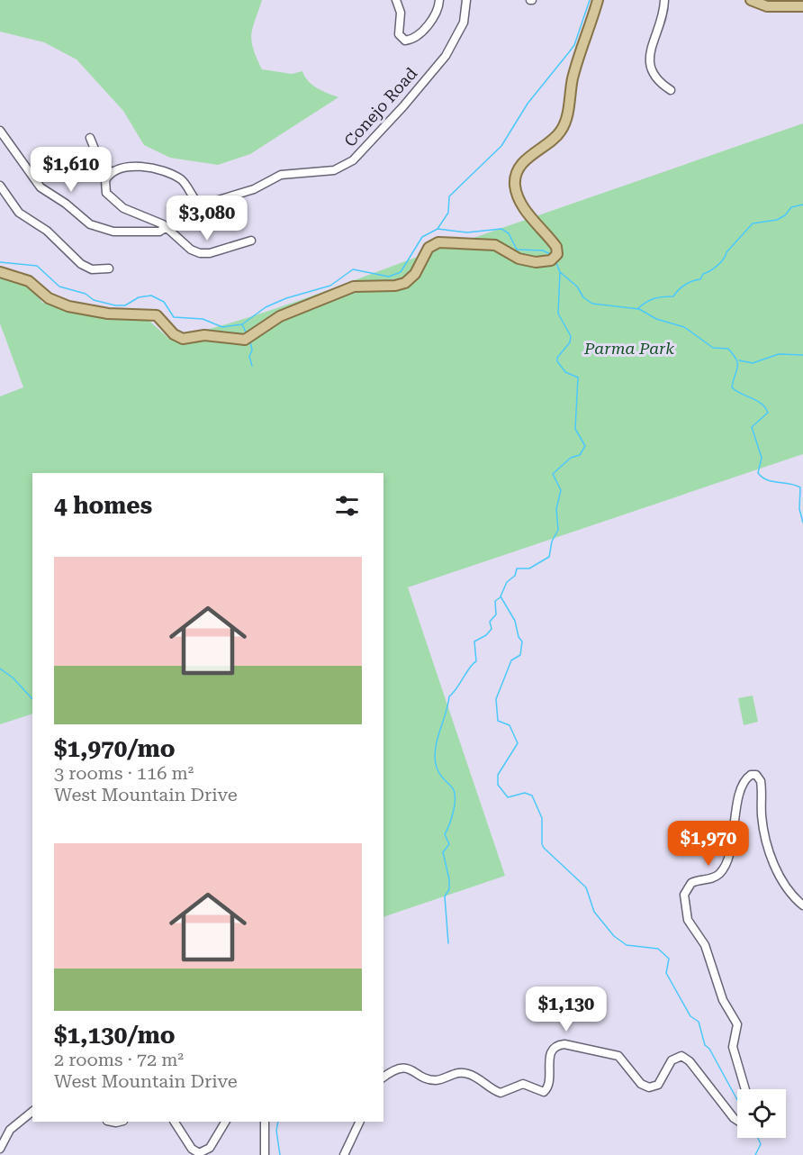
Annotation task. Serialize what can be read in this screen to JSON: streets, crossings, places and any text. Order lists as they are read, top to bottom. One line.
{"streets":{"street":["Conejo Road"]},"parks":["Parma Park"],"page":{"price":["$1,610","$3,080","$1,970","$1,130"],"heading":"4 homes","list":[{"name":"$1,970/mo","note":"3 rooms · 116 m² · West Mountain Drive"},{"name":"$1,130/mo","note":"2 rooms · 72 m² · West Mountain Drive"}]}}
